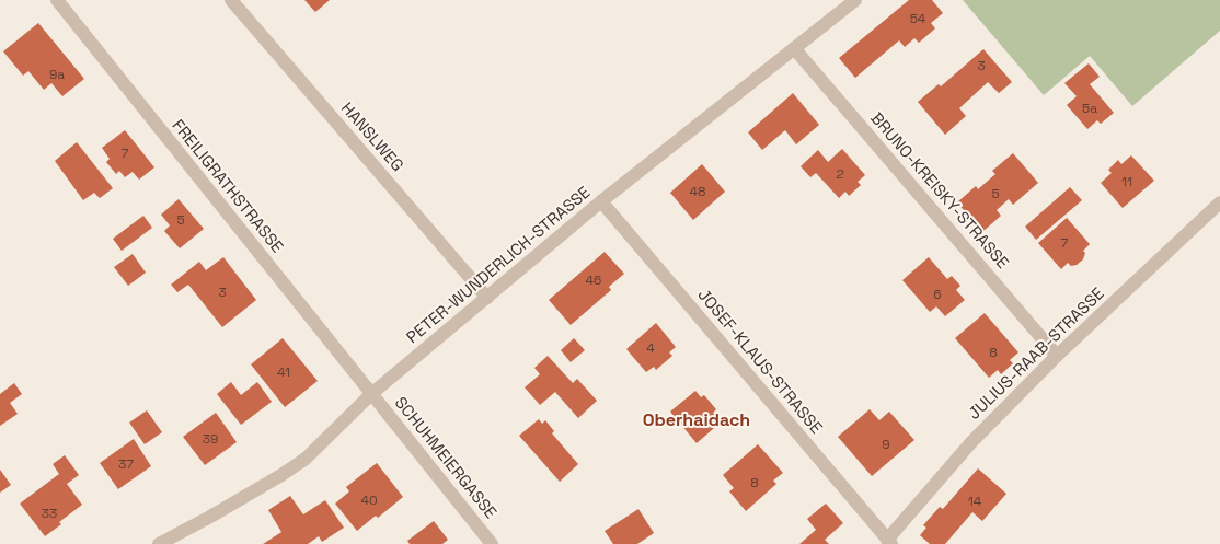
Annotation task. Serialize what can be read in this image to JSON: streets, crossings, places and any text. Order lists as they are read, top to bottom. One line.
{"streets":{"street":["HANSLWEG","FREILIGRATHSTRASSE","BRUNO-KREISKY-STRASSE","PETER-WUNDERLICH-STRASSE","JULIUS-RAAB-STRASSE","JOSEF-KLAUS-STRASSE","SCHUHMEIERGASSE"]},"crossings":[["HANSLWEG","PETER-WUNDERLICH-STRASSE"],["FREILIGRATHSTRASSE","PETER-WUNDERLICH-STRASSE"],["FREILIGRATHSTRASSE","SCHUHMEIERGASSE"],["BRUNO-KREISKY-STRASSE","PETER-WUNDERLICH-STRASSE"],["BRUNO-KREISKY-STRASSE","JULIUS-RAAB-STRASSE"],["PETER-WUNDERLICH-STRASSE","JOSEF-KLAUS-STRASSE"],["PETER-WUNDERLICH-STRASSE","SCHUHMEIERGASSE"],["JULIUS-RAAB-STRASSE","JOSEF-KLAUS-STRASSE"]],"districts":["Oberhaidach"],"house_numbers":["54","3","9a","5a","7","2","11","48","5","5","7","46","3","6","4","8","41","39","9","37","8","40","14","33"]}
